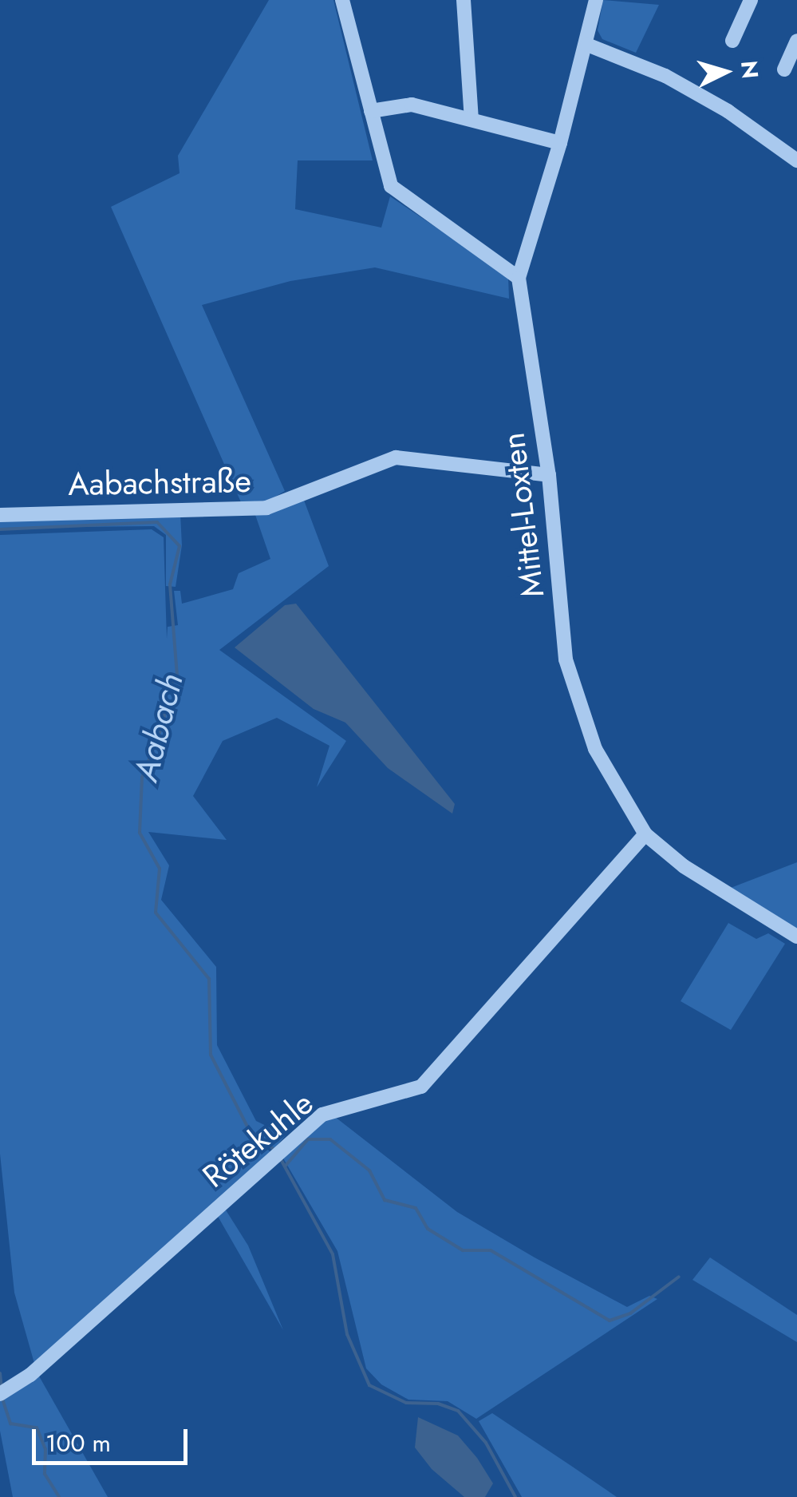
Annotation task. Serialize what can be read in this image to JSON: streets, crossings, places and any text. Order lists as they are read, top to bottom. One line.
{"streets":{"street":["Aabachstraße","Mittel-Loxten","Rötekuhle"]},"crossings":[["Aabachstraße","Mittel-Loxten"],["Mittel-Loxten","Rötekuhle"]],"water":["Aabach"],"scale_bar":"100 m","north":"right"}
